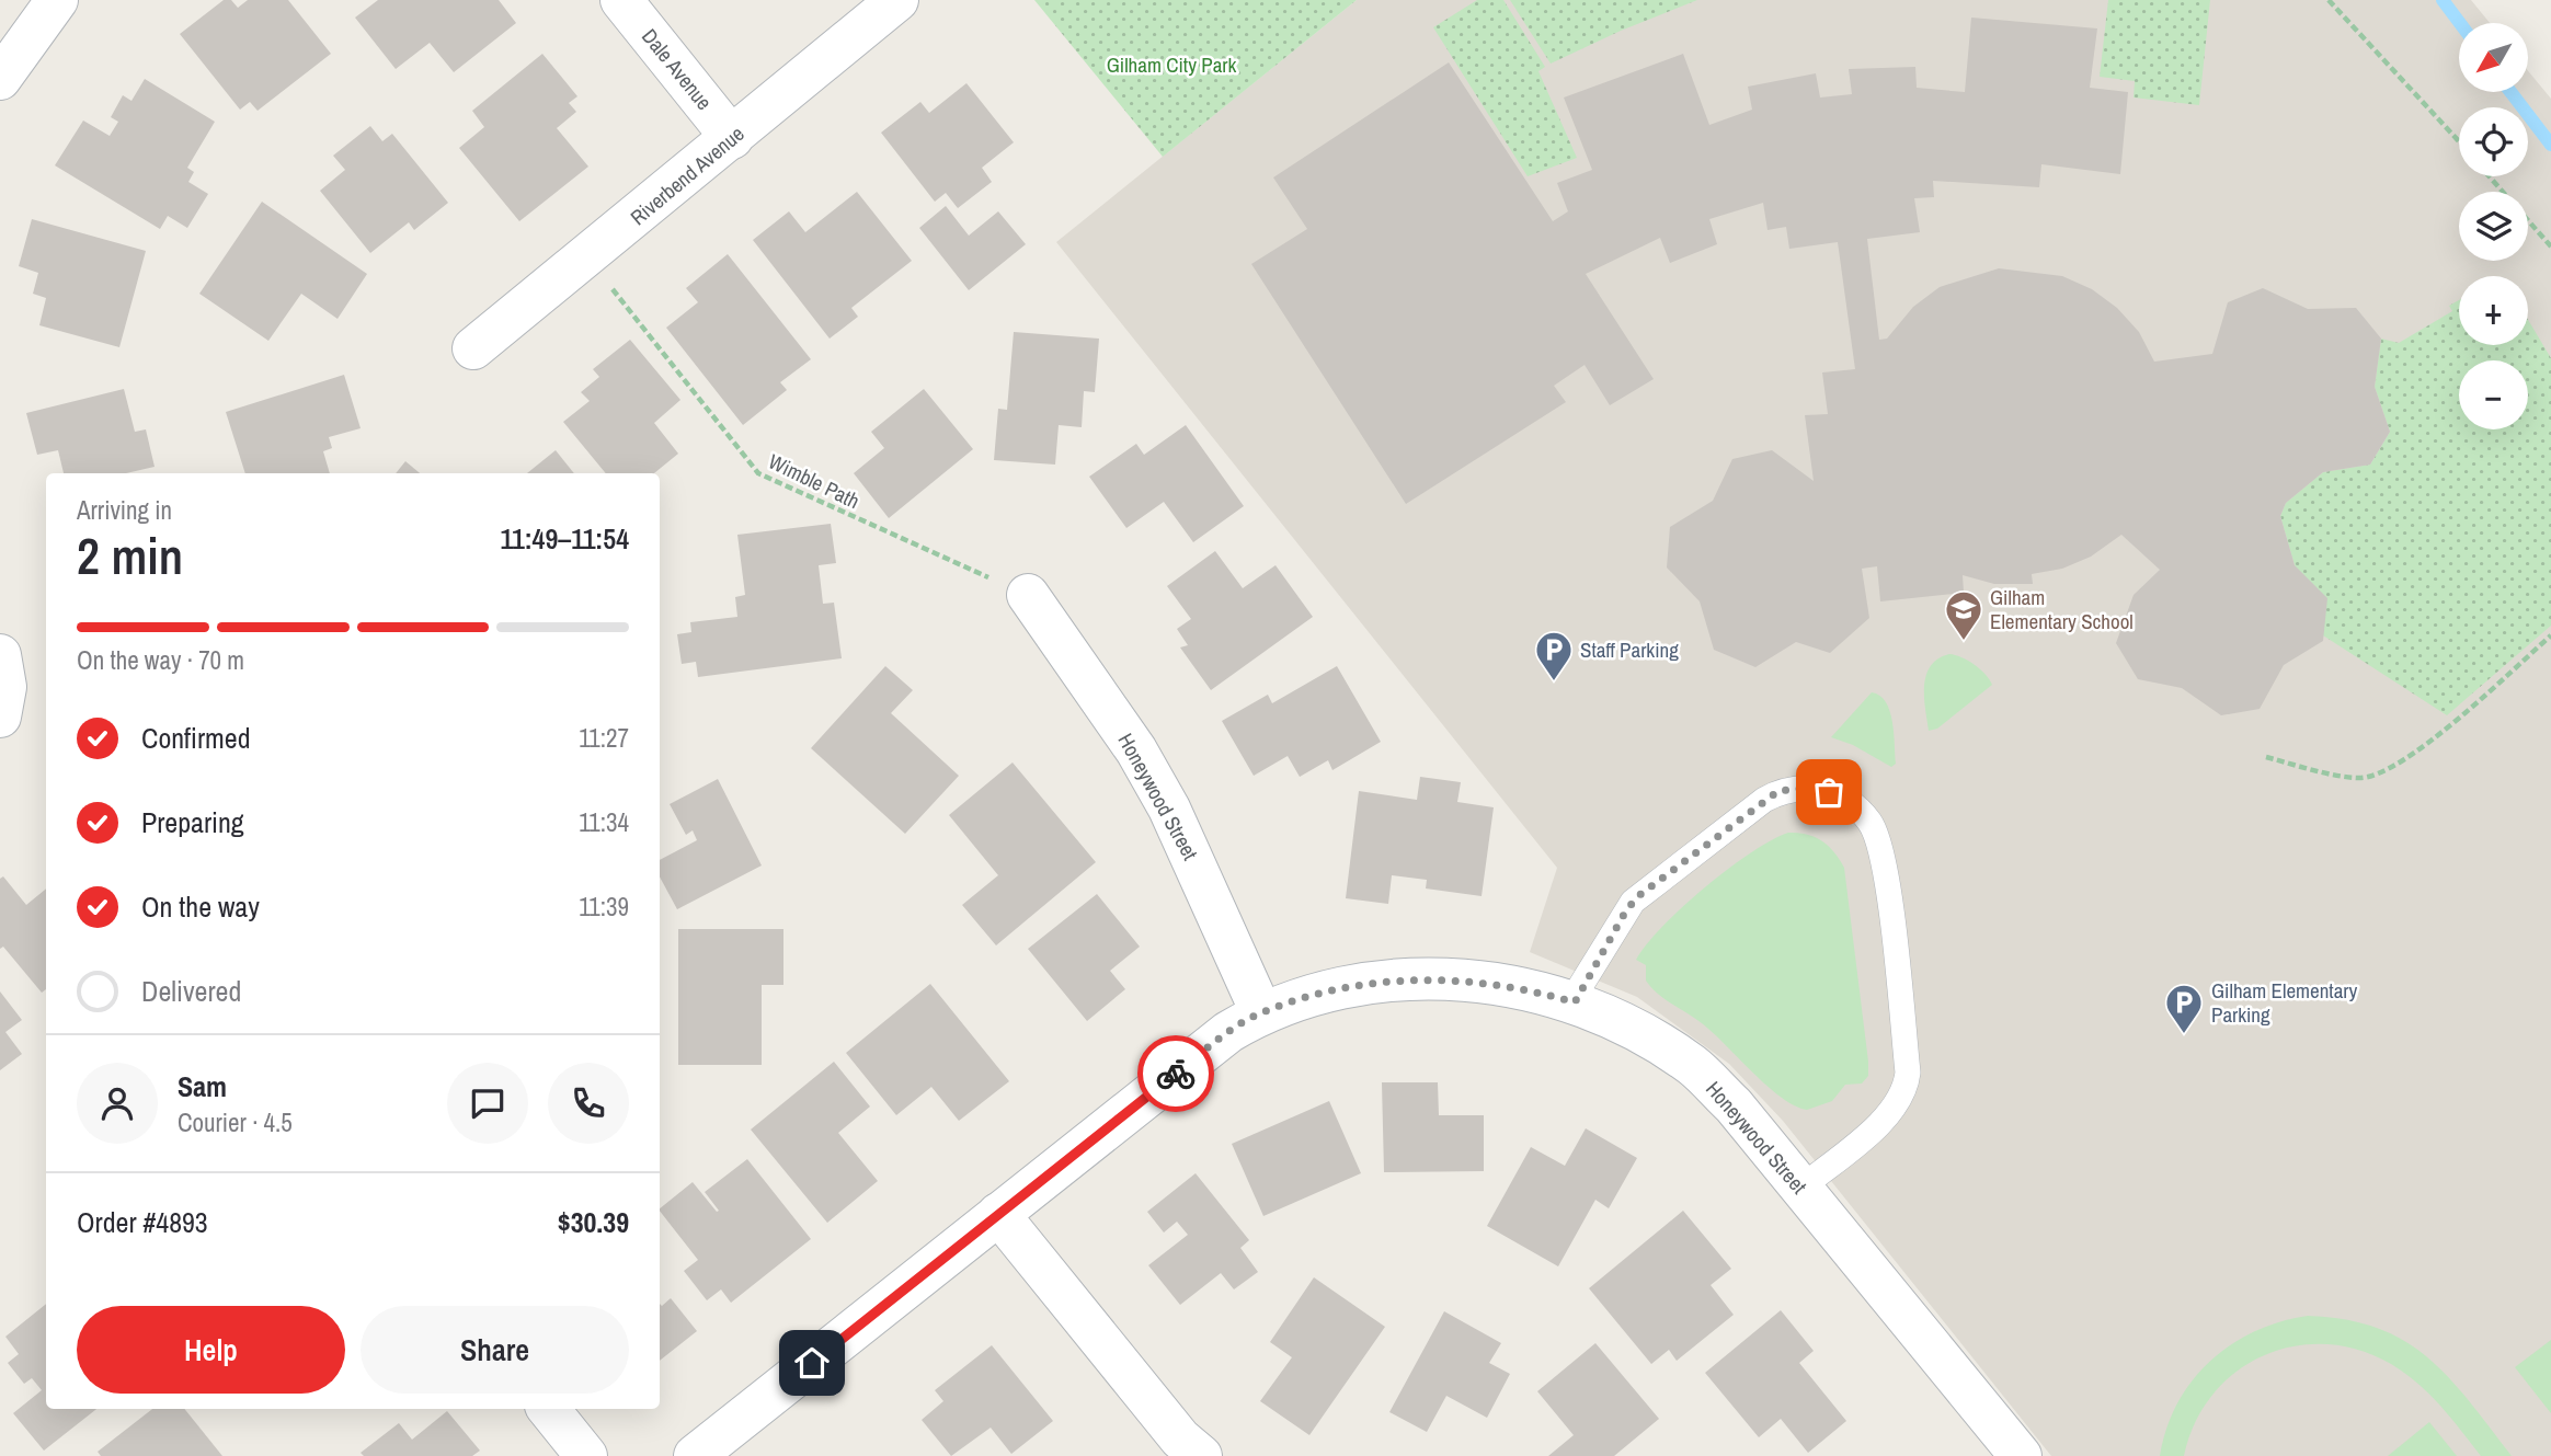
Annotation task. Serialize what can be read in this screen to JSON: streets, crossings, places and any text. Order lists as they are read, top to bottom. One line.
{"streets":{"street":["Dale Avenue","Riverbend Avenue","Honeywood Street"],"path":["Wimble Path"]},"crossings":[["Dale Avenue","Riverbend Avenue"],["Wimble Path","Honeywood Street"]],"parks":["Gilham City Park"],"places":{"school or university":["Gilham Elementary School"],"parking":["Staff Parking","Gilham Elementary Parking"]},"north":"bottom left","page":{"map_buttons":["+","−"],"heading":["2 min","Arriving in","11:49–11:54"],"panel":["Sam","Courier · 4.5","Order #4893","$30.39"],"bar":"On the way · 70 m","list":[["Confirmed","11:27"],["Preparing","11:34"],["On the way","11:39"],"Delivered"],"buttons":["Help","Share"]}}
